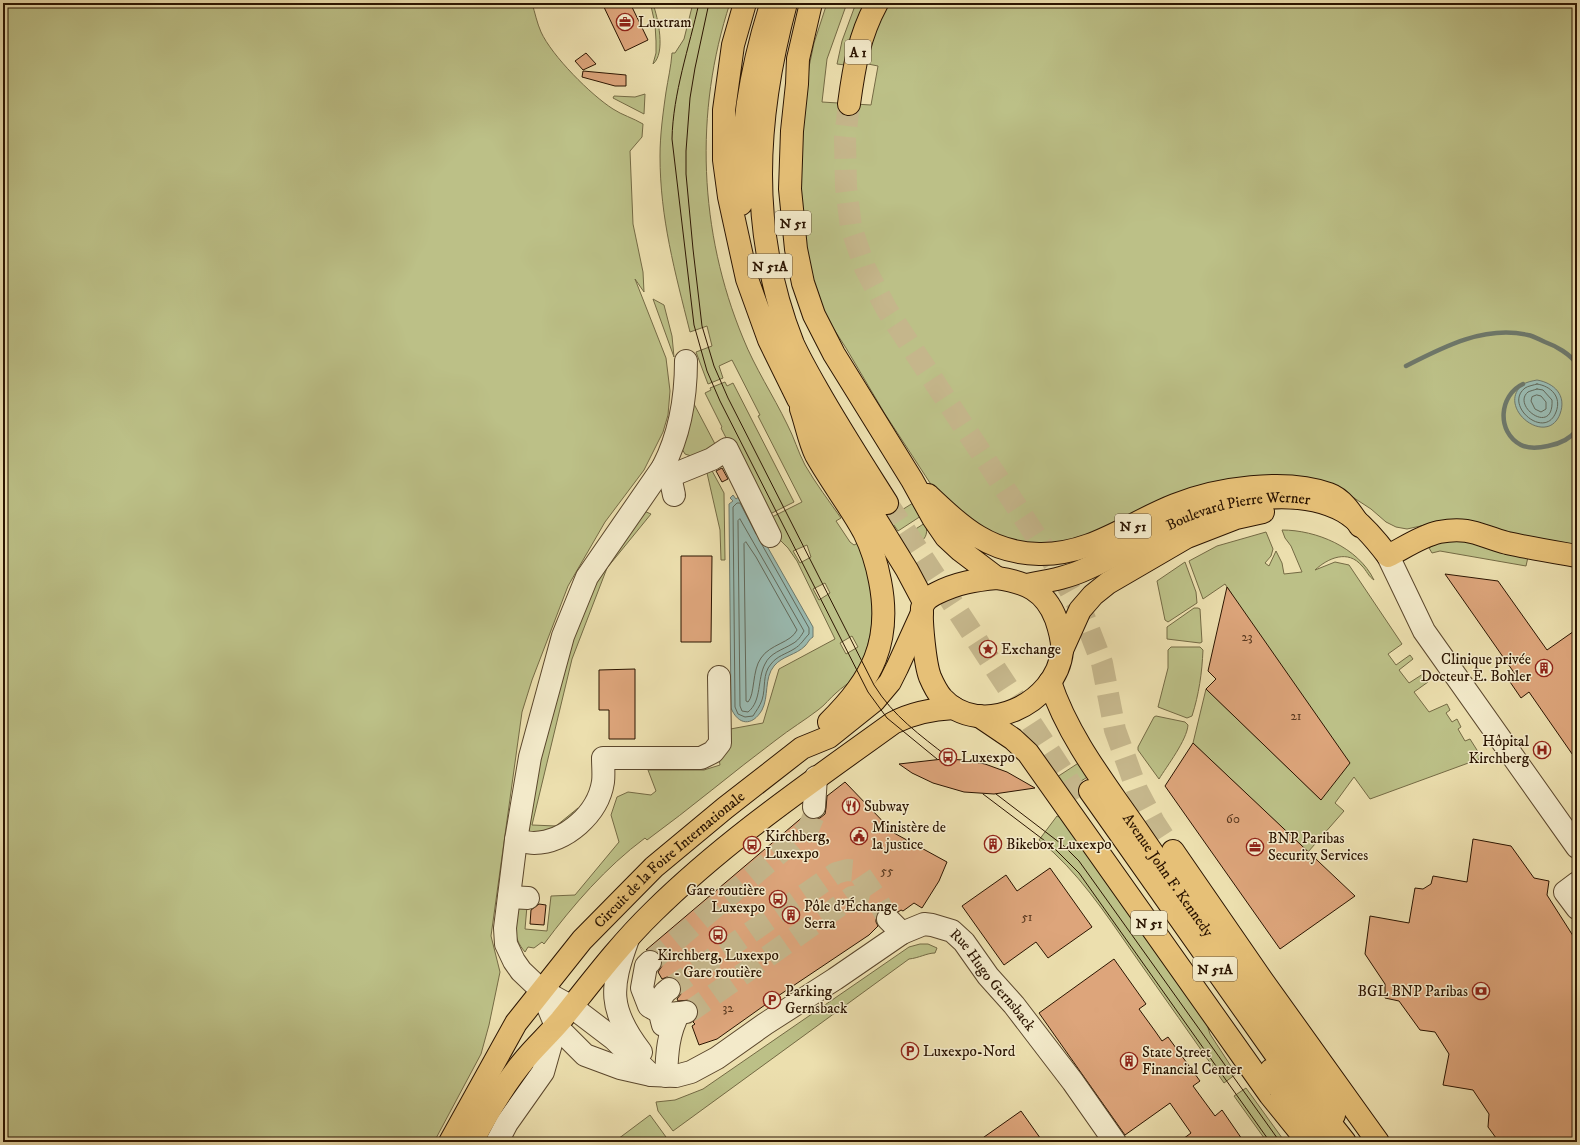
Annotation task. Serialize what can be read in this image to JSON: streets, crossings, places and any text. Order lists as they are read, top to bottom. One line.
{"streets":{"main road":["A 1","N 51","N 51A","Boulevard Pierre Werner","Circuit de la Foire Internationale","Avenue John F. Kennedy"],"street":["Rue Hugo Gernsback"]},"crossings":[["N 51","Boulevard Pierre Werner"],["N 51","Circuit de la Foire Internationale"],["N 51","Avenue John F. Kennedy"],["Boulevard Pierre Werner","Circuit de la Foire Internationale"],["Boulevard Pierre Werner","Avenue John F. Kennedy"],["Circuit de la Foire Internationale","Avenue John F. Kennedy"],["Circuit de la Foire Internationale","Rue Hugo Gernsback"]],"places":{"office":["Luxtram","BNP Paribas Security Services"],"place":["Exchange"],"building":["Clinique privée Docteur E. Bohler","Bikebox Luxexpo","Pôle d'Échange Serra","State Street Financial Center"],"hospital":["Hôpital Kirchberg"],"bus stop":["Luxexpo","Kirchberg, Luxexpo","Gare routière Luxexpo","Kirchberg, Luxexpo - Gare routière"],"restaurant":["Subway"],"public building":["Ministère de la justice"],"bank":["BGL BNP Paribas"],"parking":["Parking Gernsback","Luxexpo-Nord"]},"house_numbers":["23","21","60","55","51","32"]}
